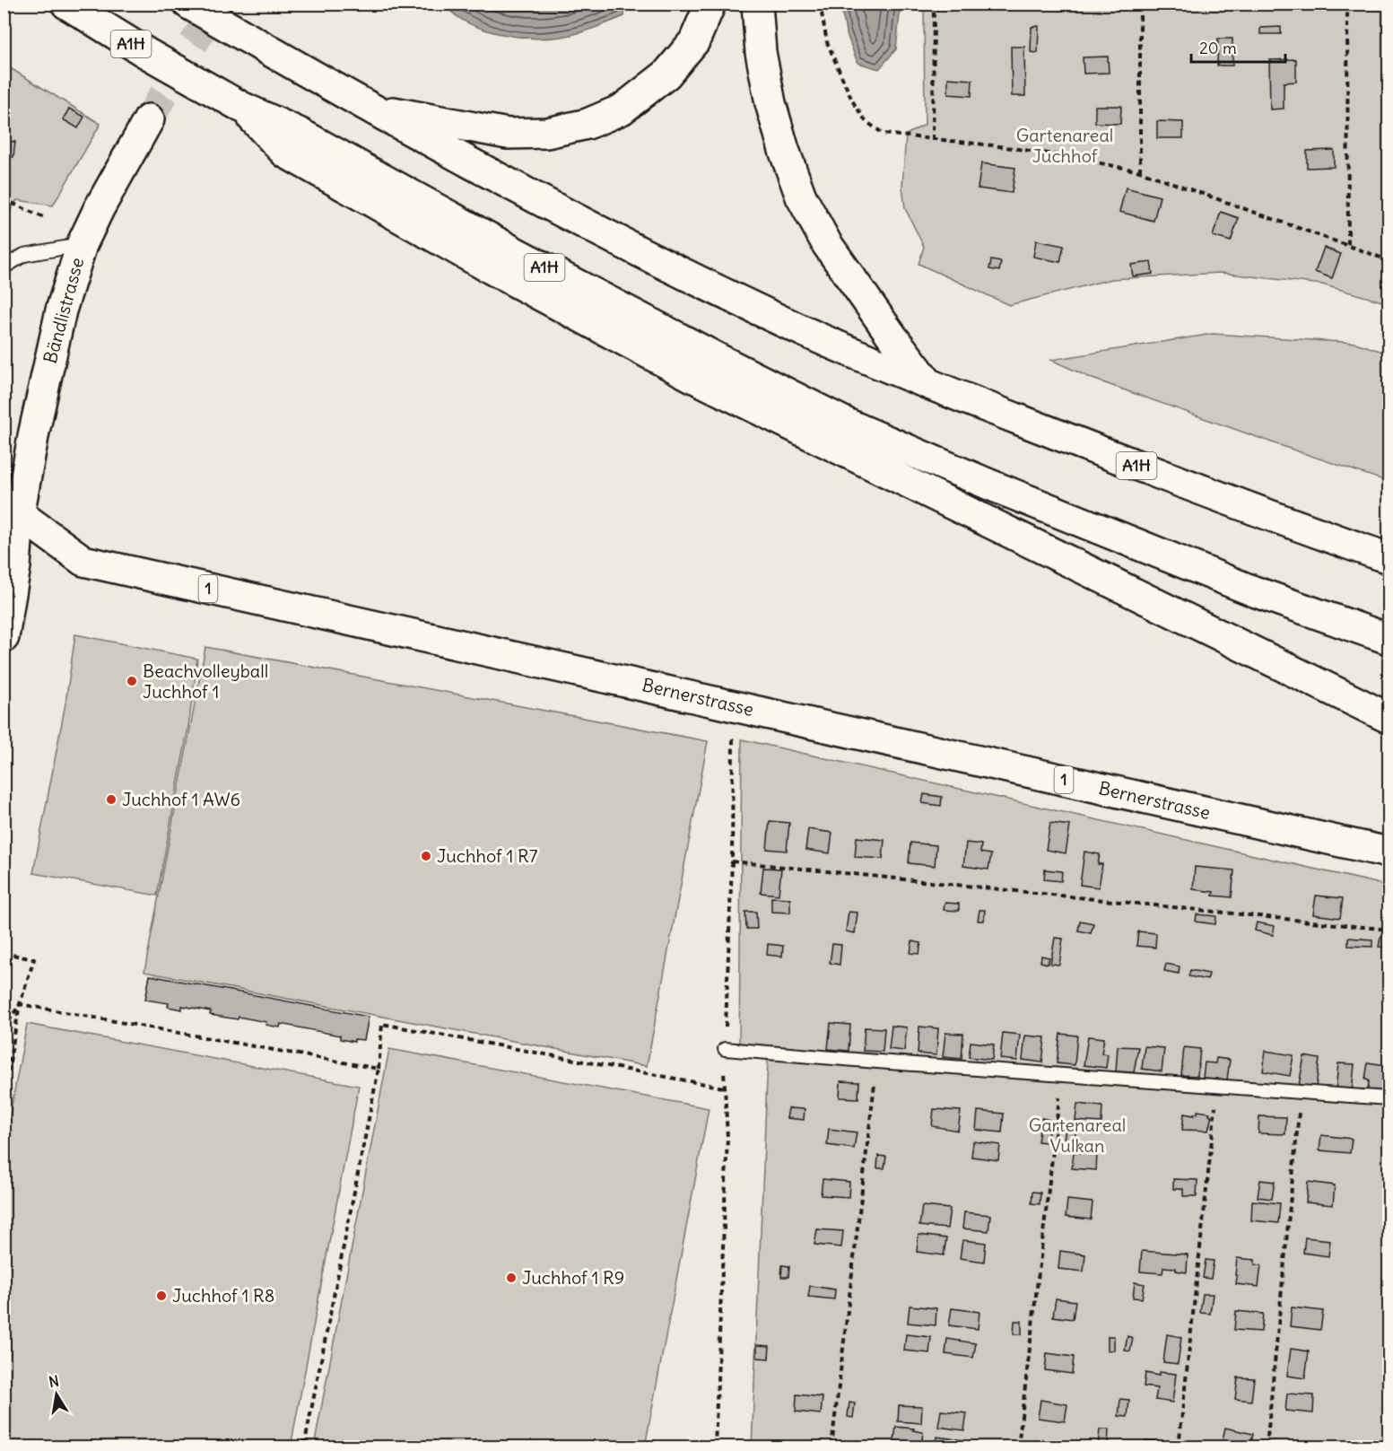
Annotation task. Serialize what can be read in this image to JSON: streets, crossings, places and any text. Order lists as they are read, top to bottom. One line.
{"streets":{"main road":["A1H","Bändlistrasse","1","Bernerstrasse"]},"crossings":[["Bändlistrasse","Bernerstrasse"]],"parks":["Gartenareal Juchhof","Gartenareal Vulkan"],"places":["Beachvolleyball Juchhof 1","Juchhof 1 AW6","Juchhof 1 R7","Juchhof 1 R9","Juchhof 1 R8"],"scale_bar":"20 m","north":"top"}
